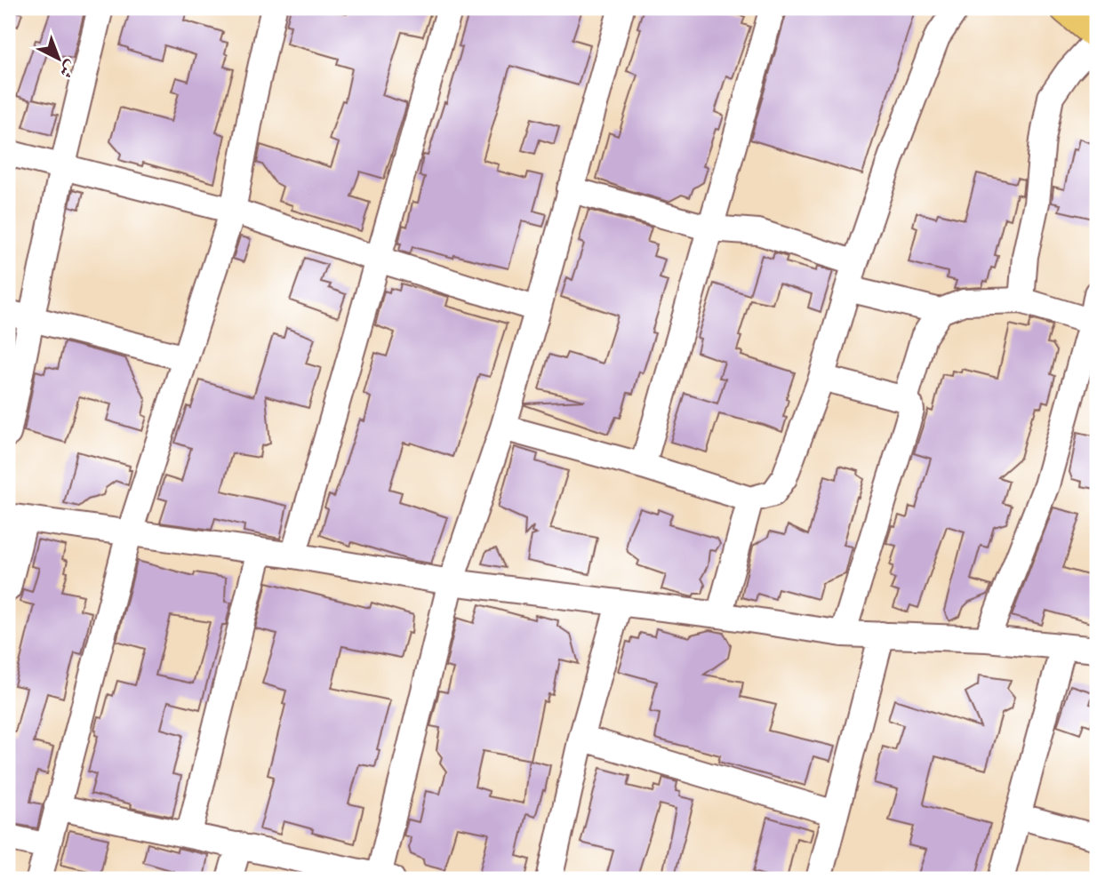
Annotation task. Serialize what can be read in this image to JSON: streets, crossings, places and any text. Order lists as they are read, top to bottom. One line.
{"north":"bottom right"}
